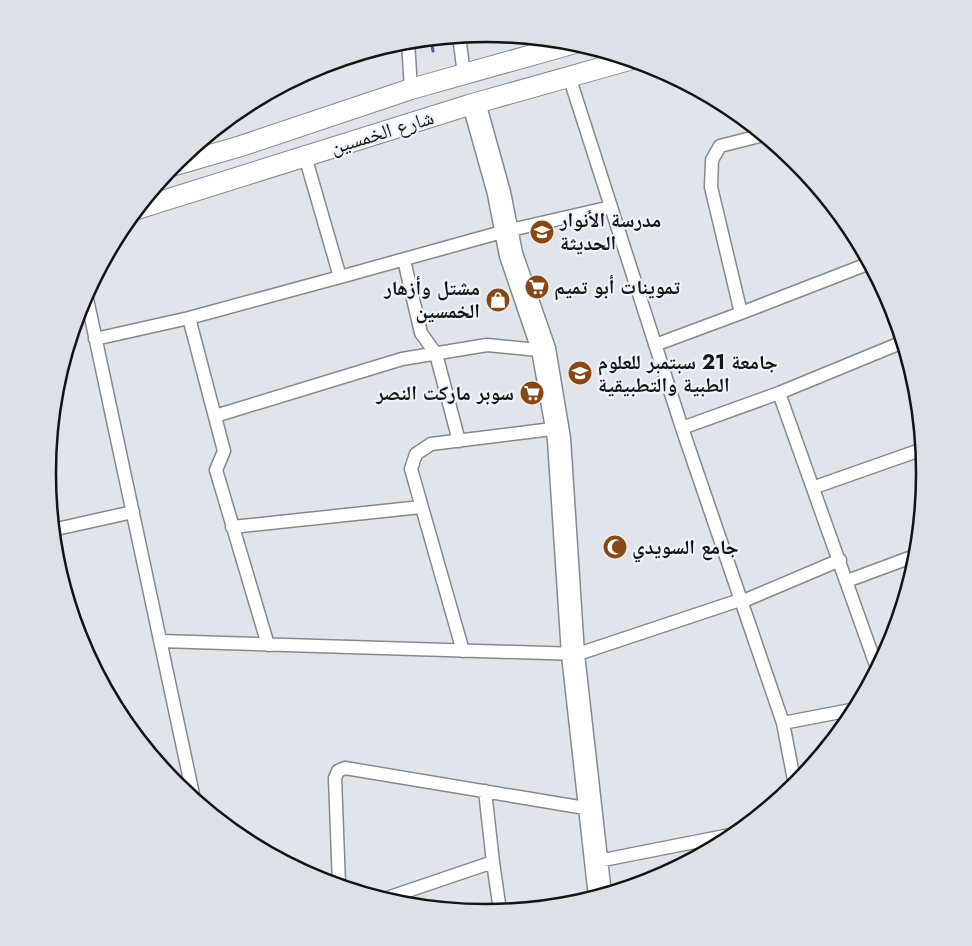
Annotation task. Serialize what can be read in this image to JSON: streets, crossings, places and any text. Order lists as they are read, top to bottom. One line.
{"streets":{"main road":["شارع الخمسين"]},"places":{"school or university":["مدرسة الأنوار الحديثة","جامعة 21 سبتمبر للعلوم الطبية والتطبيقية"],"supermarket":["تموينات أبو تميم","سوبر ماركت النصر"],"shop":["مشتل وأزهار الخمسين"],"mosque":["جامع السويدي"]}}
